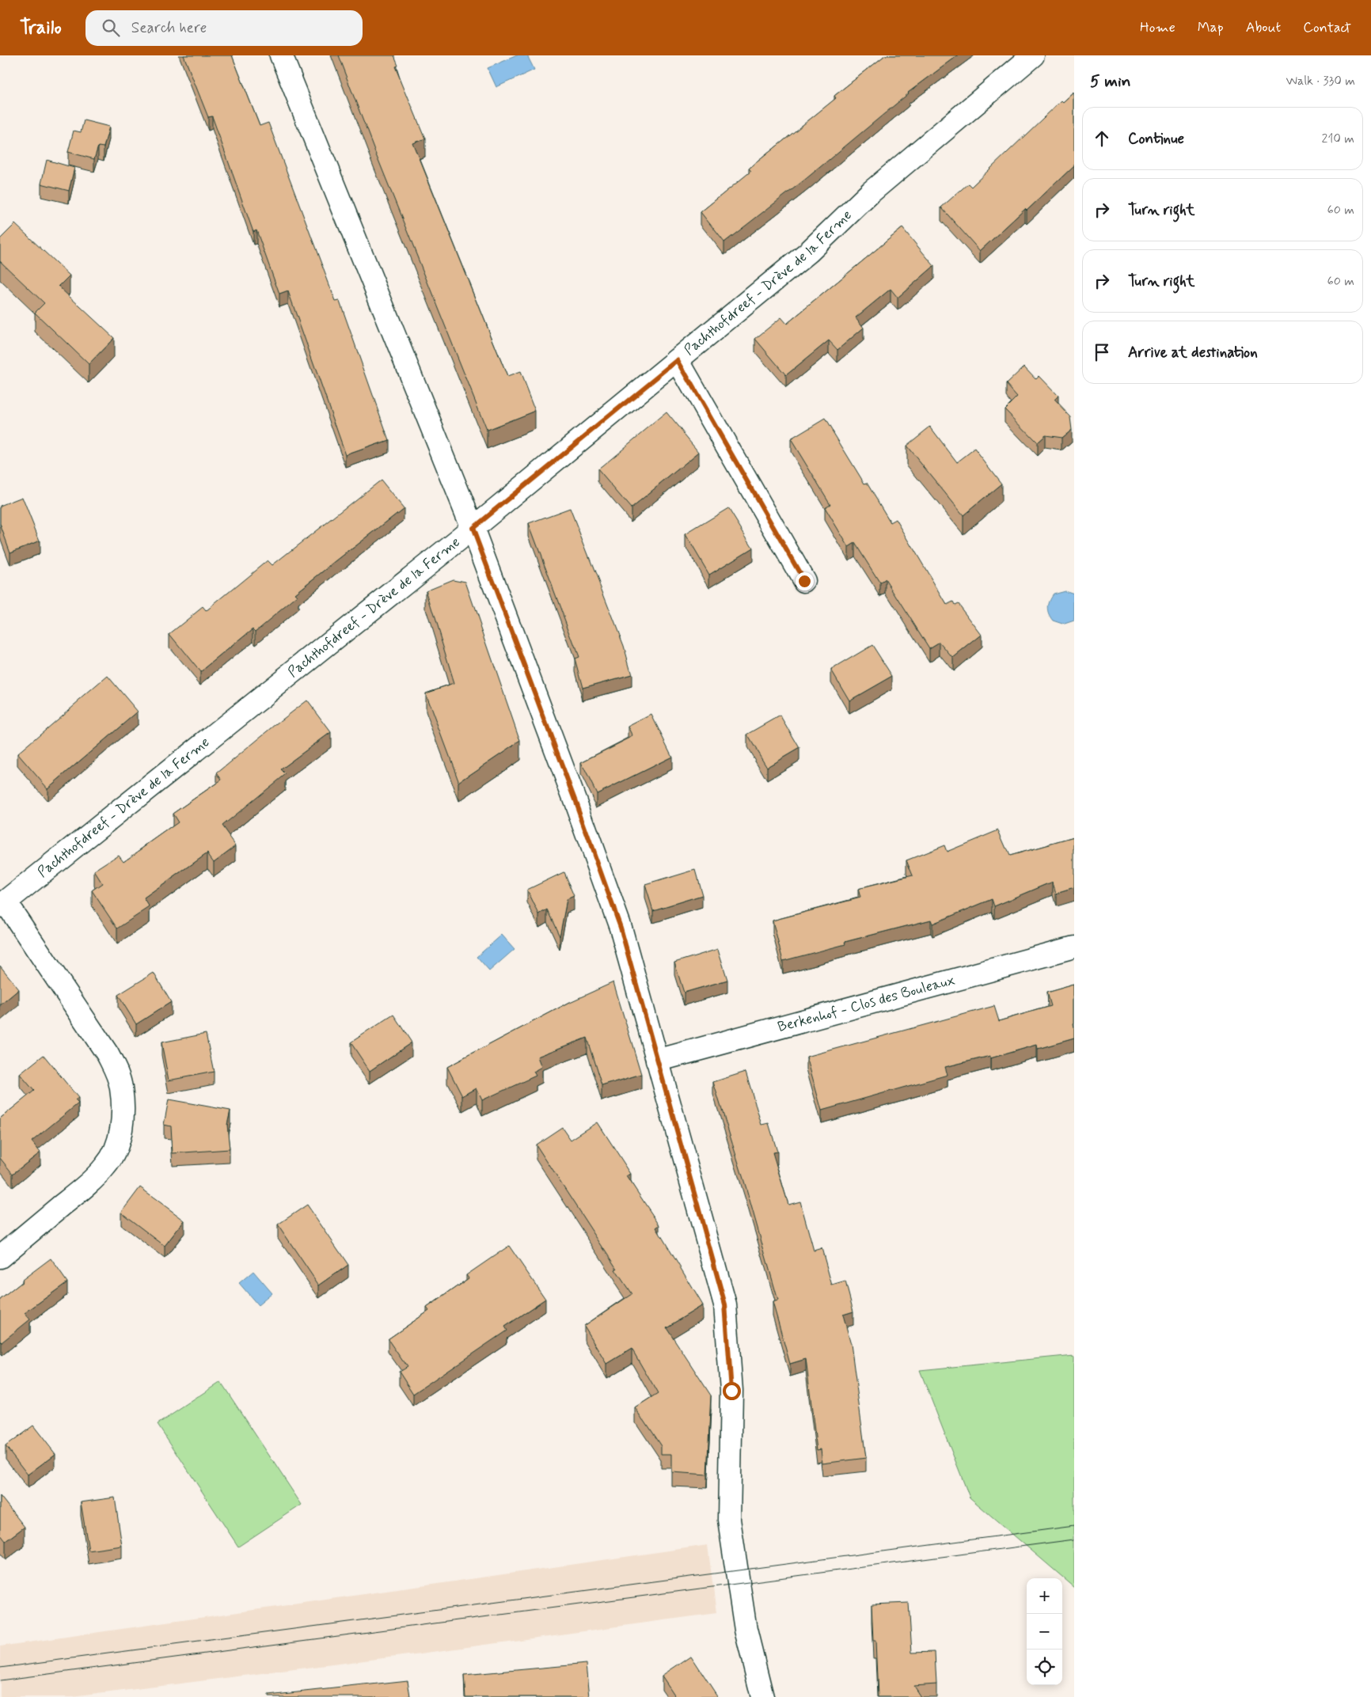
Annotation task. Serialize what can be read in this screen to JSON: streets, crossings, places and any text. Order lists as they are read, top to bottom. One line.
{"streets":{"street":["Pachthofdreef - Drève de la Ferme","Berkenhof - Clos des Bouleaux"]},"page":{"header":"Trailo","search":"Search here","nav":["Home","Map","About","Contact"],"heading":["5 min","Walk · 330 m"],"list":[["Continue","210 m"],["Turn right","60 m"],["Turn right","60 m"],"Arrive at destination"],"map_buttons":["+","−"]}}
